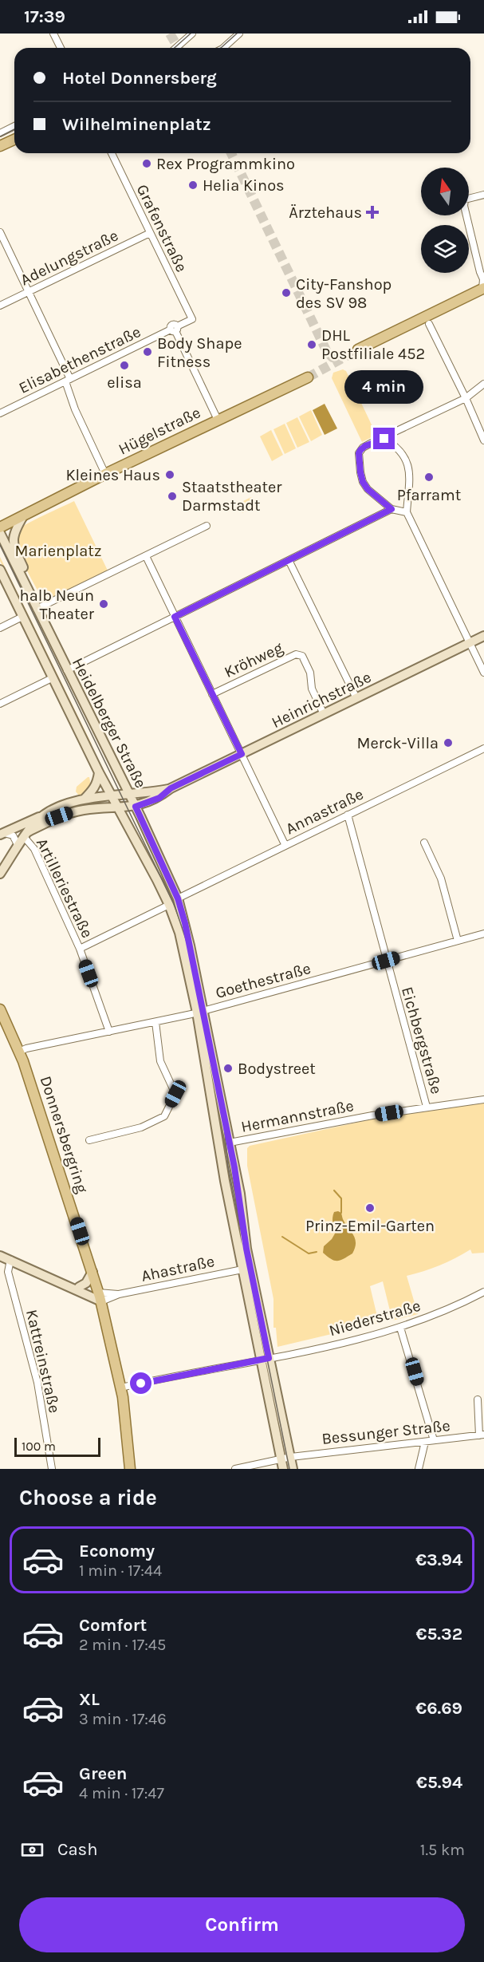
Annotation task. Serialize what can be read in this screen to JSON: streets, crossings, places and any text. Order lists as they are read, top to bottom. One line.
{"streets":{"main road":["Hügelstraße","Heinrichstraße","Heidelberger Straße","Donnersbergring"],"street":["Grafenstraße","Adelungstraße","Elisabethenstraße","Kröhweg","Annastraße","Artilleriestraße","Goethestraße","Eichbergstraße","Hermannstraße","Ahastraße","Niederstraße","Kattreinstraße","Bessunger Straße"]},"crossings":[["Grafenstraße","Adelungstraße"],["Grafenstraße","Elisabethenstraße"],["Kröhweg","Heinrichstraße"],["Heinrichstraße","Heidelberger Straße"],["Heinrichstraße","Artilleriestraße"],["Heidelberger Straße","Annastraße"],["Heidelberger Straße","Goethestraße"],["Heidelberger Straße","Hermannstraße"],["Heidelberger Straße","Ahastraße"],["Heidelberger Straße","Niederstraße"],["Heidelberger Straße","Bessunger Straße"],["Annastraße","Eichbergstraße"],["Artilleriestraße","Goethestraße"],["Goethestraße","Eichbergstraße"],["Goethestraße","Donnersbergring"],["Eichbergstraße","Hermannstraße"],["Donnersbergring","Ahastraße"],["Donnersbergring","Niederstraße"]],"parks":["Marienplatz"],"places":{"other":["Rex Programmkino","Helia Kinos","City-Fanshop des SV 98","DHL Postfiliale 452","Body Shape Fitness","elisa","Kleines Haus","Pfarramt","Staatstheater Darmstadt","halb Neun Theater","Merck-Villa","Bodystreet","Prinz-Emil-Garten"],"health":["Ärztehaus"]},"scale_bar":"100 m","north":"top","page":{"status":"17:39","banner":["Hotel Donnersberg","Wilhelminenplatz"],"bubble":"4 min","scale":"100 m","heading":"Choose a ride","list":[{"name":"Economy","note":"1 min · 17:44","value":"€3.94"},{"name":"Comfort","note":"2 min · 17:45","value":"€5.32"},{"name":"XL","note":"3 min · 17:46","value":"€6.69"},{"name":"Green","note":"4 min · 17:47","value":"€5.94"}],"pay":["Cash","1.5 km"],"buttons":"Confirm"}}
